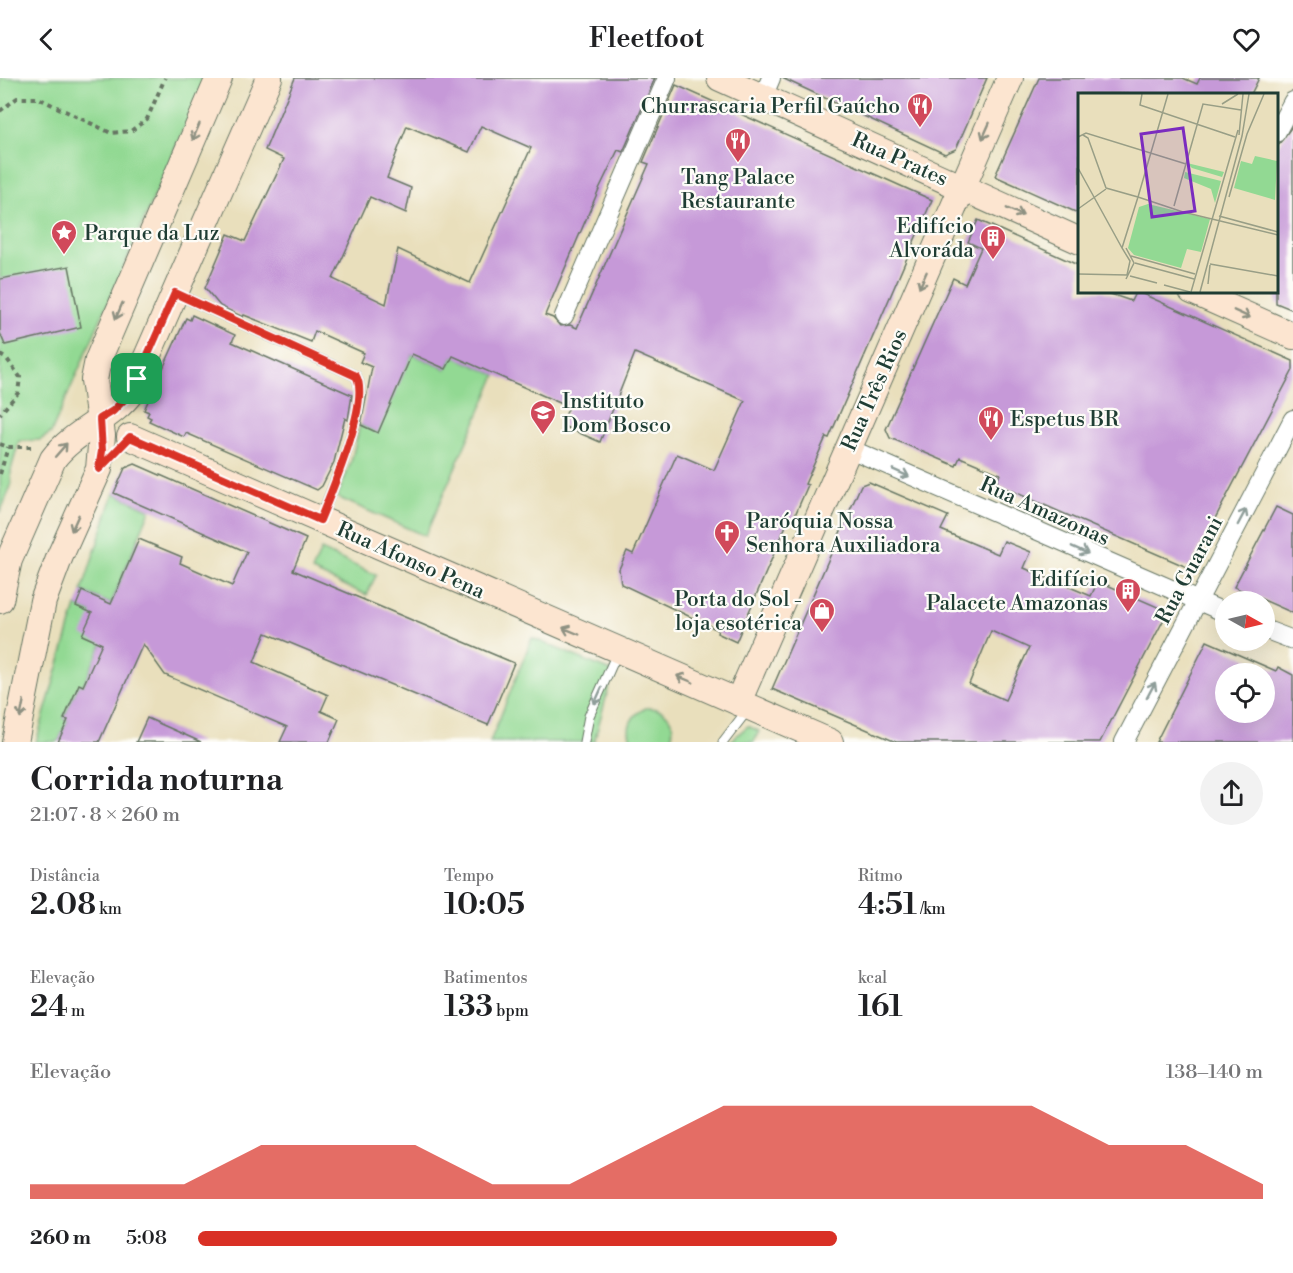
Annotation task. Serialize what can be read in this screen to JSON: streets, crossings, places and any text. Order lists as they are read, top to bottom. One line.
{"streets":{"street":["Rua Prates","Rua Três Rios","Rua Amazonas","Rua Afonso Pena","Rua Guarani"]},"crossings":[["Rua Prates","Rua Três Rios"],["Rua Três Rios","Rua Amazonas"],["Rua Três Rios","Rua Afonso Pena"],["Rua Amazonas","Rua Guarani"]],"one_way":["Rua Três Rios","Rua Amazonas","Rua Afonso Pena","Rua Guarani"],"places":{"restaurant":["Churrascaria Perfil Gaúcho","Tang Palace Restaurante","Espetus BR"],"place":["Parque da Luz"],"building":["Edifício Alvoráda","Edifício Palacete Amazonas"],"school or university":["Instituto Dom Bosco"],"church":["Paróquia Nossa Senhora Auxiliadora"],"shop":["Porta do Sol - loja esotérica"]},"north":"right","page":{"header":"Fleetfoot","heading":["Corrida noturna","21:07 · 8 × 260 m"],"stats":[["Distância","2.08 km"],["Tempo","10:05"],["Ritmo","4:51 /km"],["Elevação","24 m"],["Batimentos","133 bpm"],["kcal","161"]],"chart":["Elevação","138–140 m"],"list":[{"name":"260 m","note":"5:08"}]}}
